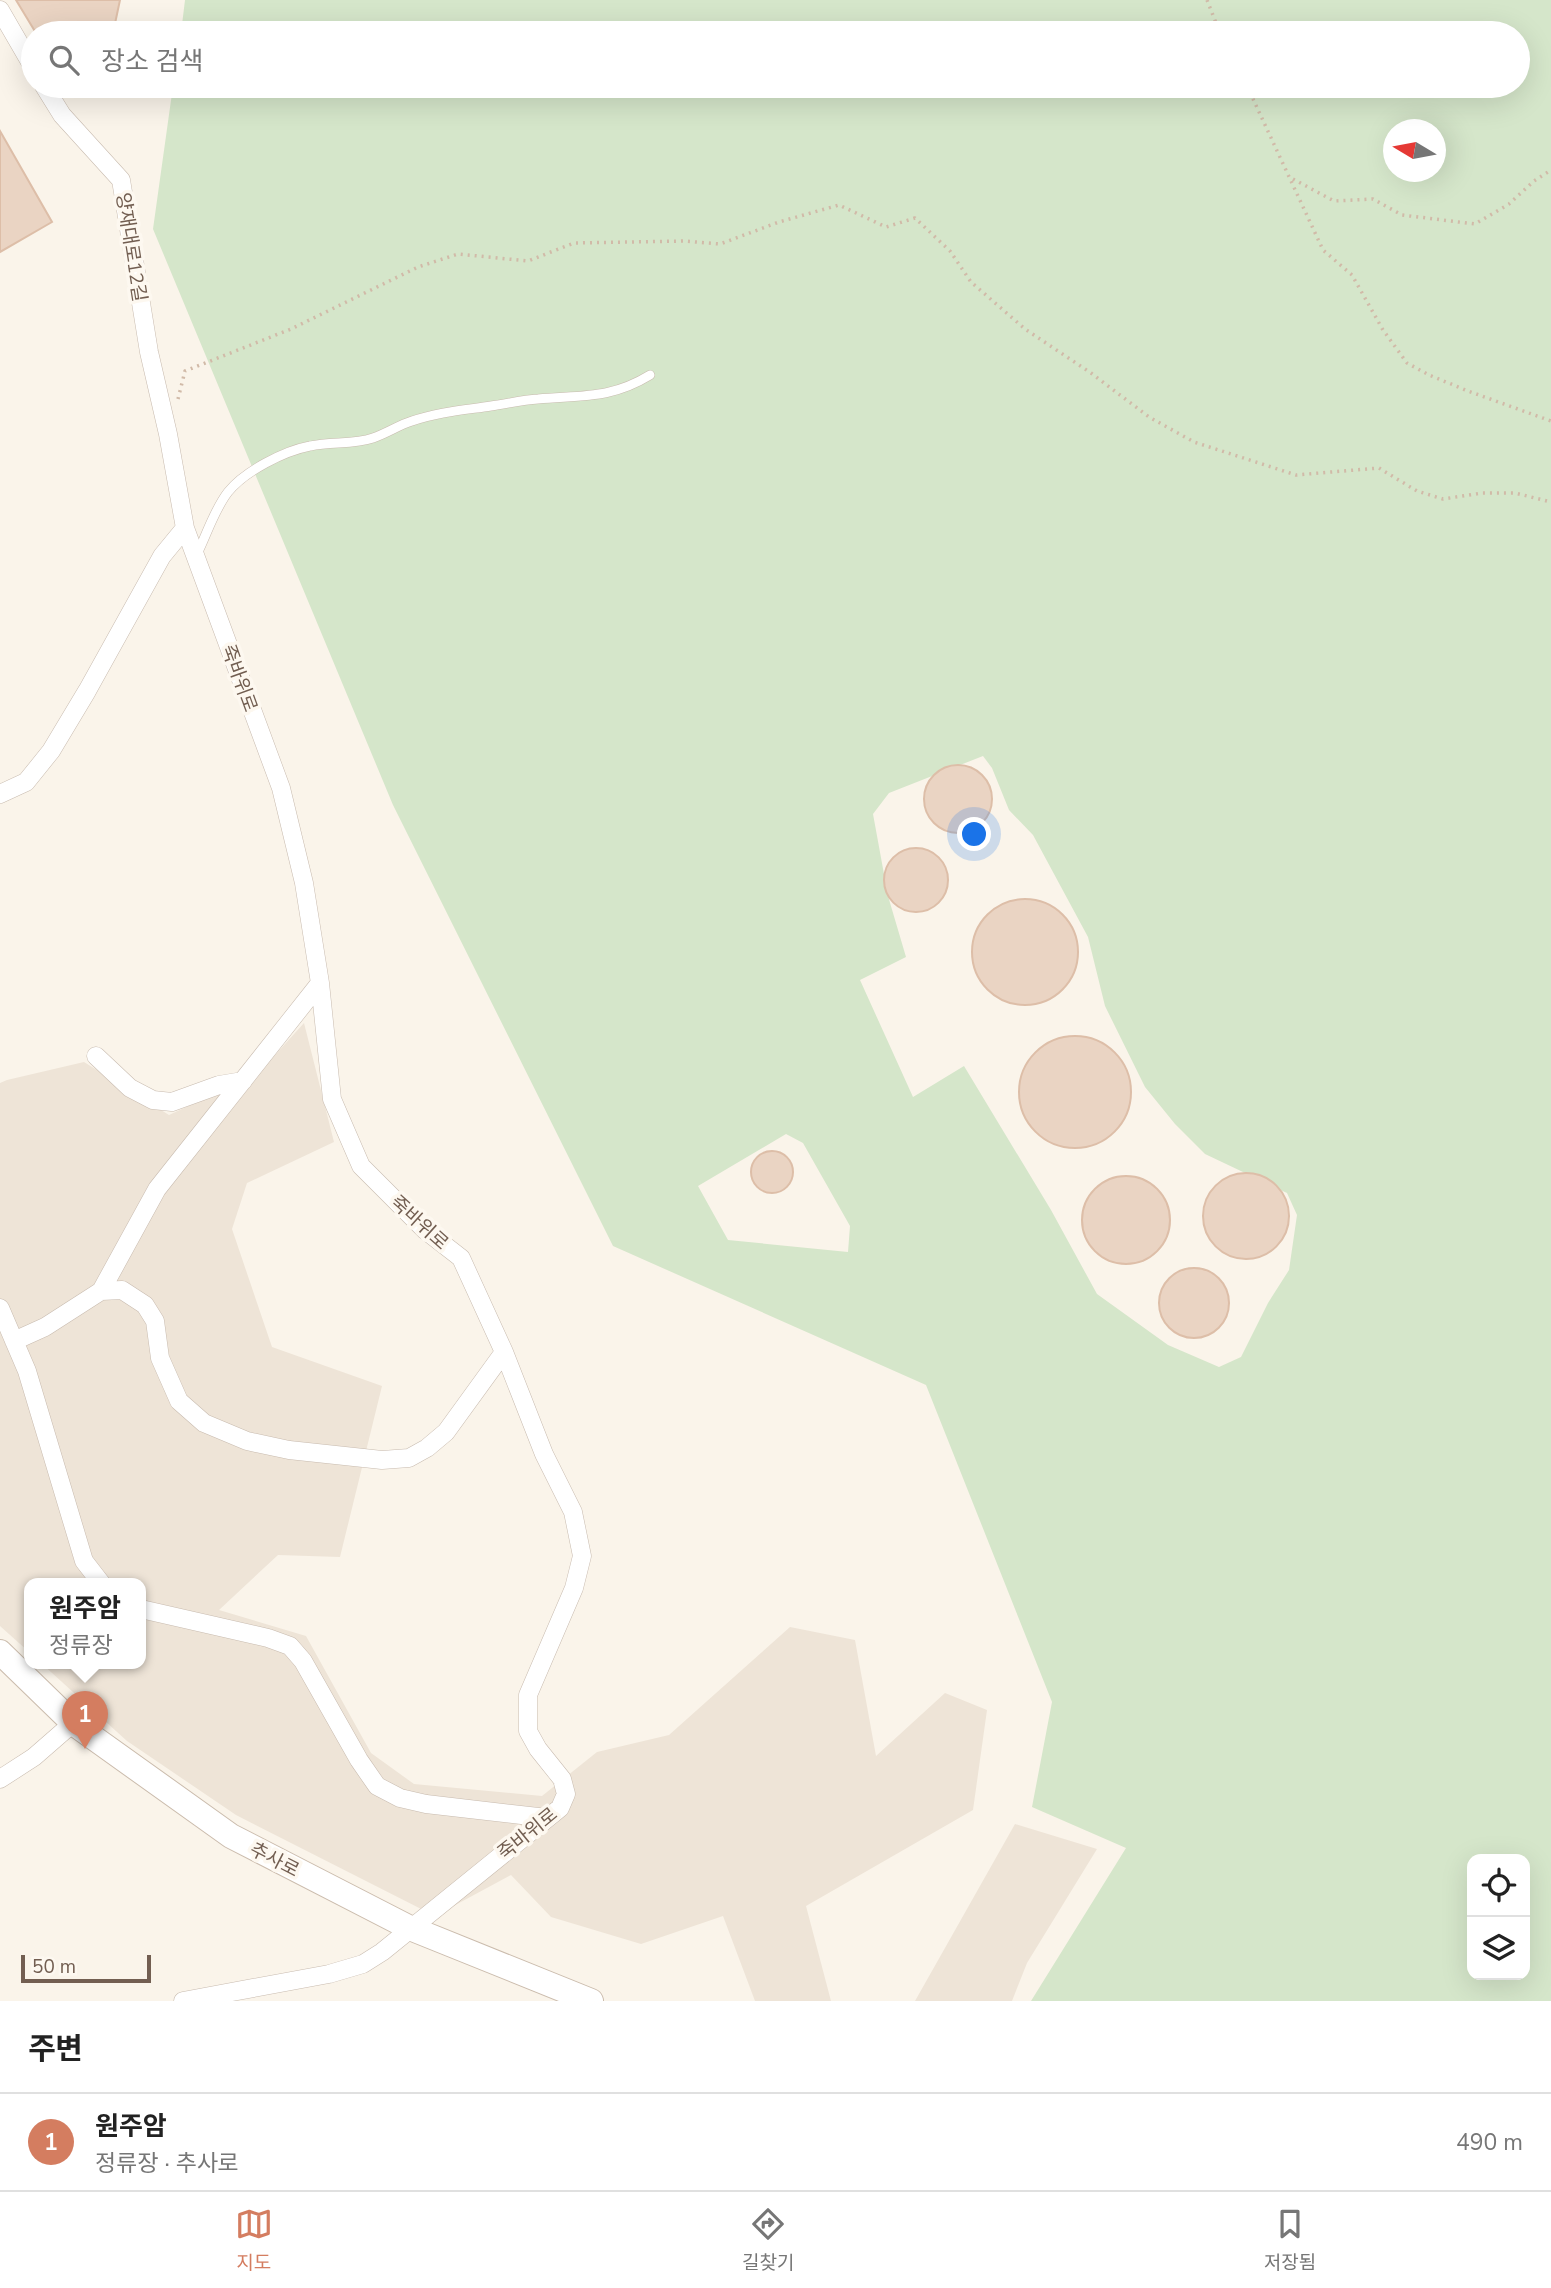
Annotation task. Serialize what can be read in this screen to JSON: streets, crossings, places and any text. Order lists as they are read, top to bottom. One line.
{"streets":{"street":["양재대로12길","죽바위로","추사로"]},"crossings":[["양재대로12길","죽바위로"],["죽바위로","추사로"]],"scale_bar":"50 m","north":"left","page":{"search":"장소 검색","popup":["원주암","정류장"],"pins":"1","scale":"50 m","heading":"주변","list":[{"mark":"1","name":"원주암","note":"정류장 · 추사로","value":"490 m"}],"nav":["지도","길찾기","저장됨"]}}
